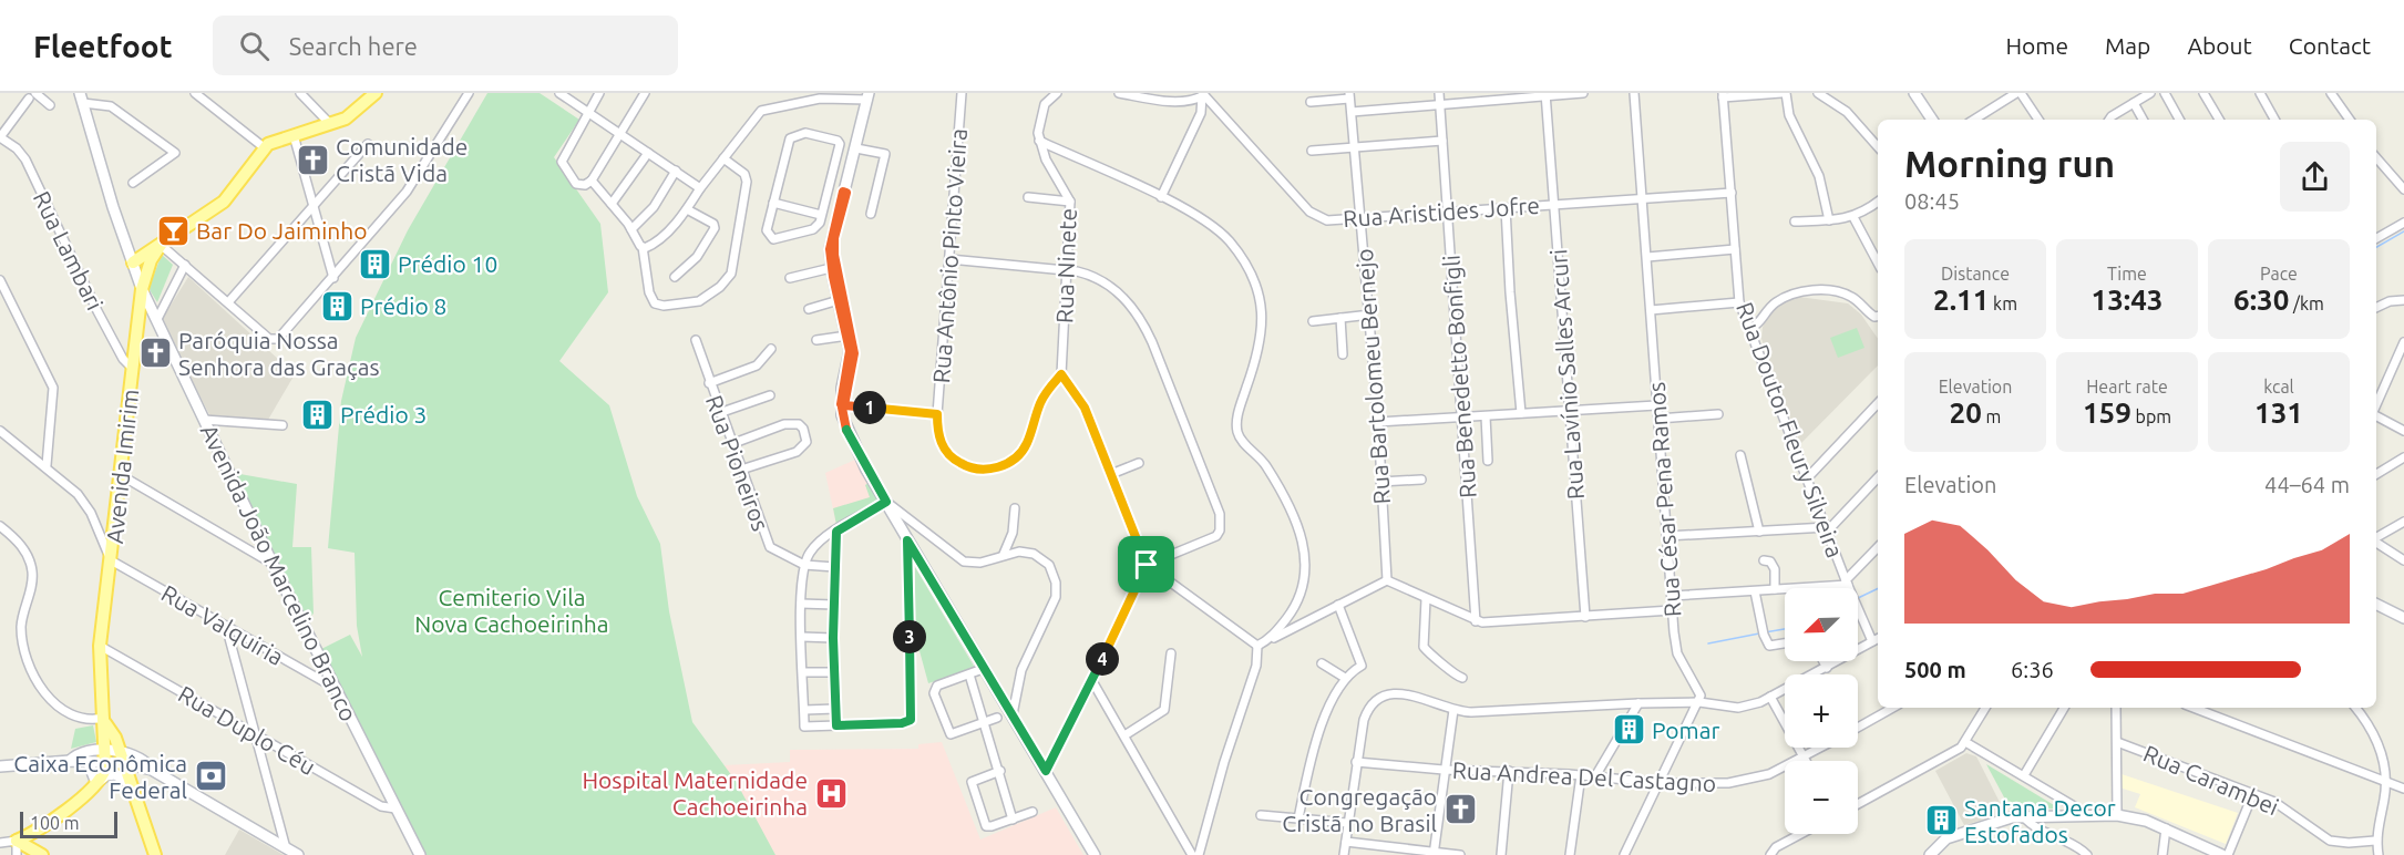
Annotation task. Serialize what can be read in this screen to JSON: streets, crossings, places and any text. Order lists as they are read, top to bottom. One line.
{"streets":{"main road":["Avenida Imirim","Avenida João Marcelino Branco"],"street":["Rua Aristides Jofre","Rua Lambari","Rua Antônio Pinto Vieira","Rua Ninete","Rua Lavínio Salles Arcuri","Rua Bartolomeu Bernejo","Rua Benedetto Bonfigli","Rua Doutor Fleury Silveira","Rua Pioneiros","Rua César Pena Ramos","Rua Valquiria","Rua Duplo Céu","Rua Andrea Del Castagno","Rua Carambei"]},"crossings":[["Rua Aristides Jofre","Rua Lavínio Salles Arcuri"],["Rua Aristides Jofre","Rua Bartolomeu Bernejo"],["Rua Aristides Jofre","Rua Benedetto Bonfigli"],["Rua Aristides Jofre","Rua Doutor Fleury Silveira"],["Rua Aristides Jofre","Rua César Pena Ramos"],["Rua Lambari","Avenida Imirim"],["Rua Antônio Pinto Vieira","Rua Ninete"],["Avenida Imirim","Avenida João Marcelino Branco"],["Avenida Imirim","Rua Valquiria"],["Avenida Imirim","Rua Duplo Céu"],["Avenida João Marcelino Branco","Rua Valquiria"],["Avenida João Marcelino Branco","Rua Duplo Céu"]],"parks":["Cemiterio Vila Nova Cachoeirinha"],"places":{"church":["Comunidade Cristã Vida","Paróquia Nossa Senhora das Graças","Congregação Cristã no Brasil"],"bar":["Bar Do Jaiminho"],"building":["Prédio 10","Prédio 8","Prédio 3","Pomar","Santana Decor Estofados"],"bank":["Caixa Econômica Federal"],"hospital":["Hospital Maternidade Cachoeirinha"]},"scale_bar":"100 m","north":"bottom left","page":{"header":"Fleetfoot","search":"Search here","nav":["Home","Map","About","Contact"],"heading":["Morning run","08:45"],"stats":[["Distance","2.11 km"],["Time","13:43"],["Pace","6:30 /km"],["Elevation","20 m"],["Heart rate","159 bpm"],["kcal","131"]],"pins":["1","3","4"],"chart":["Elevation","44–64 m"],"map_buttons":["+","−"],"list":[{"name":"500 m","note":"6:36"}],"scale":"100 m"}}
